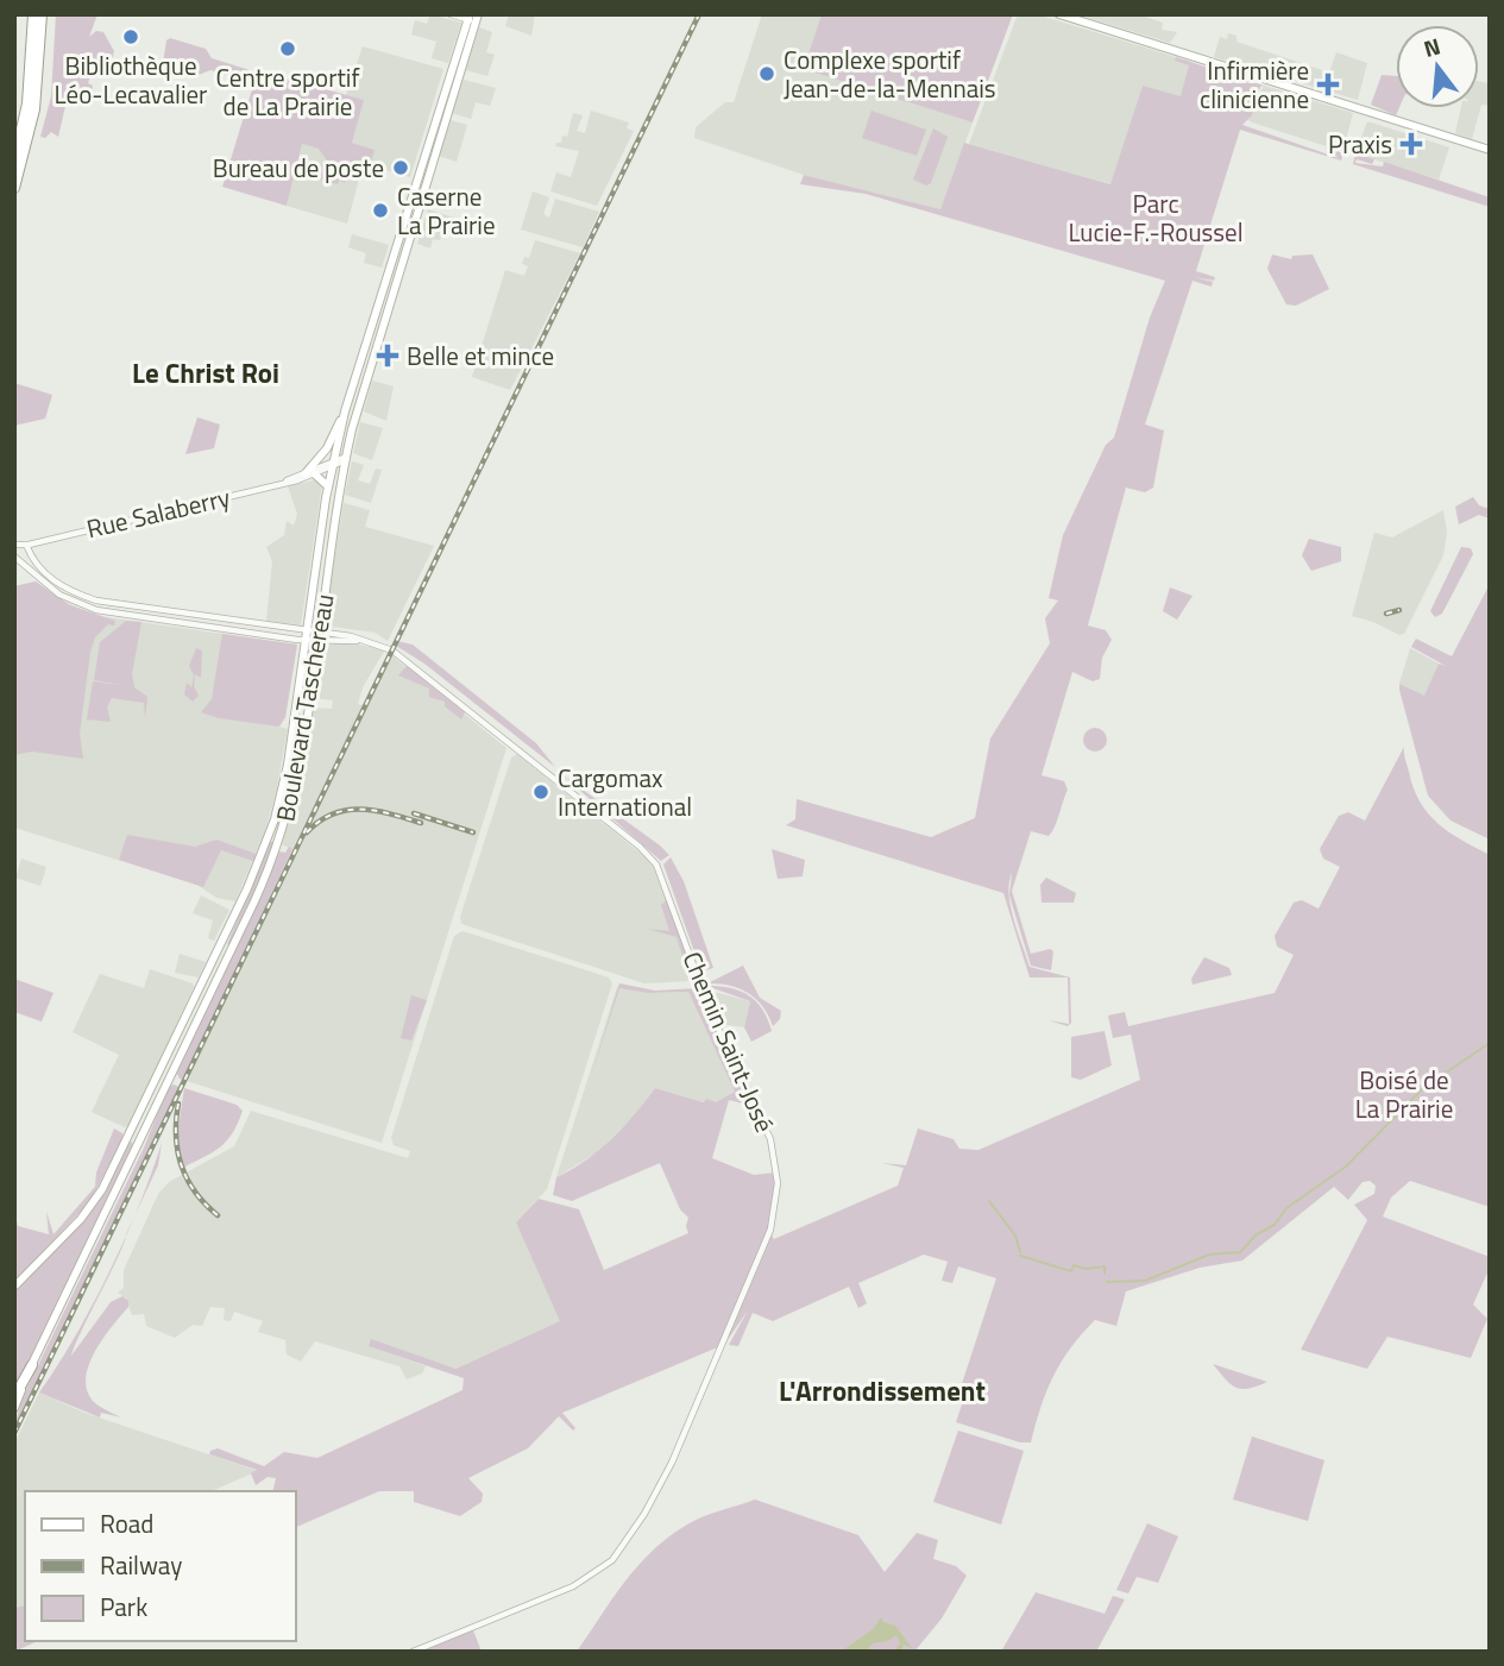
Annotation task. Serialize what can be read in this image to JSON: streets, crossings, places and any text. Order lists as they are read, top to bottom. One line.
{"streets":{"main road":["Boulevard Taschereau"],"street":["Rue Salaberry","Chemin Saint-José"]},"crossings":[["Rue Salaberry","Boulevard Taschereau"],["Boulevard Taschereau","Chemin Saint-José"]],"districts":["Le Christ Roi","L'Arrondissement"],"parks":["Parc Lucie-F.-Roussel","Boisé de La Prairie"],"places":{"other":["Bibliothèque Léo-Lecavalier","Centre sportif de La Prairie","Complexe sportif Jean-de-la-Mennais","Bureau de poste","Caserne La Prairie","Cargomax International"],"health":["Infirmière clinicienne","Praxis","Belle et mince"]},"legend":["Road","Railway","Park"],"north":"top"}
